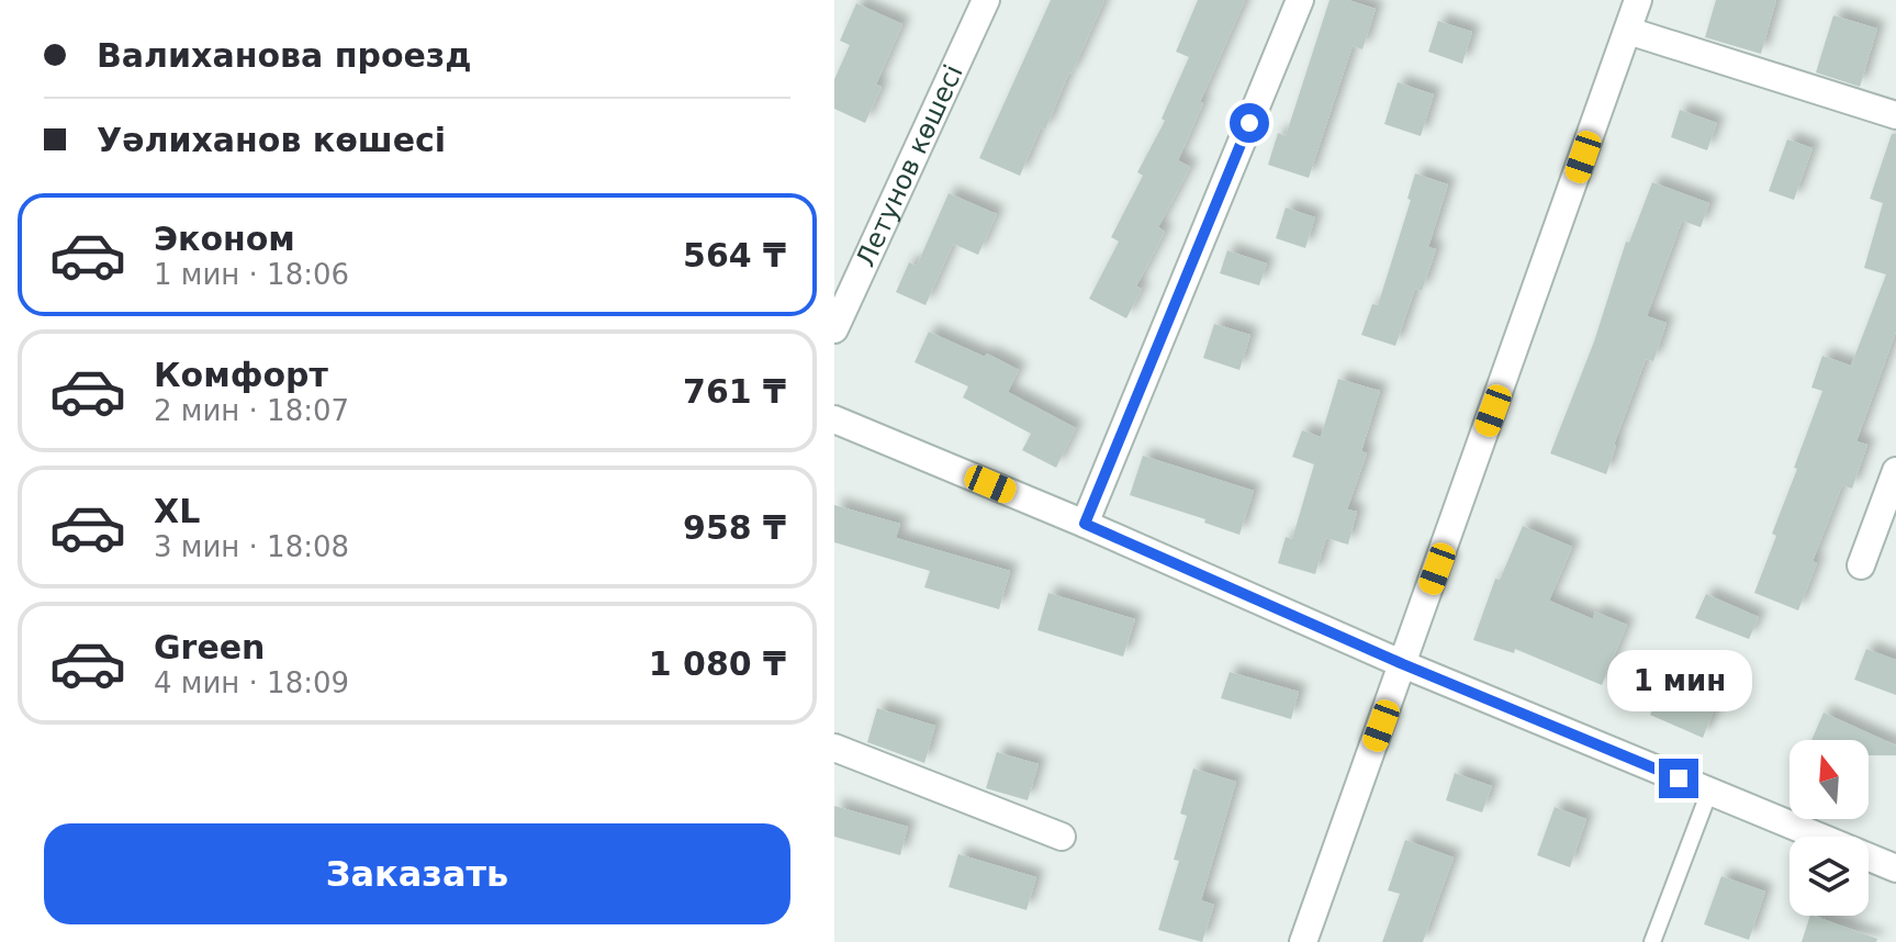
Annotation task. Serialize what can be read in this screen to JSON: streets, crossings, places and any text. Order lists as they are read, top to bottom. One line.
{"streets":{"street":["Летунов көшесі"]},"north":"top","page":{"banner":["Валиханова проезд","Уәлиханов көшесі"],"list":[{"name":"Эконом","note":"1 мин · 18:06","value":"564 ₸"},{"name":"Комфорт","note":"2 мин · 18:07","value":"761 ₸"},{"name":"XL","note":"3 мин · 18:08","value":"958 ₸"},{"name":"Green","note":"4 мин · 18:09","value":"1 080 ₸"}],"bubble":"1 мин","buttons":"Заказать"}}
